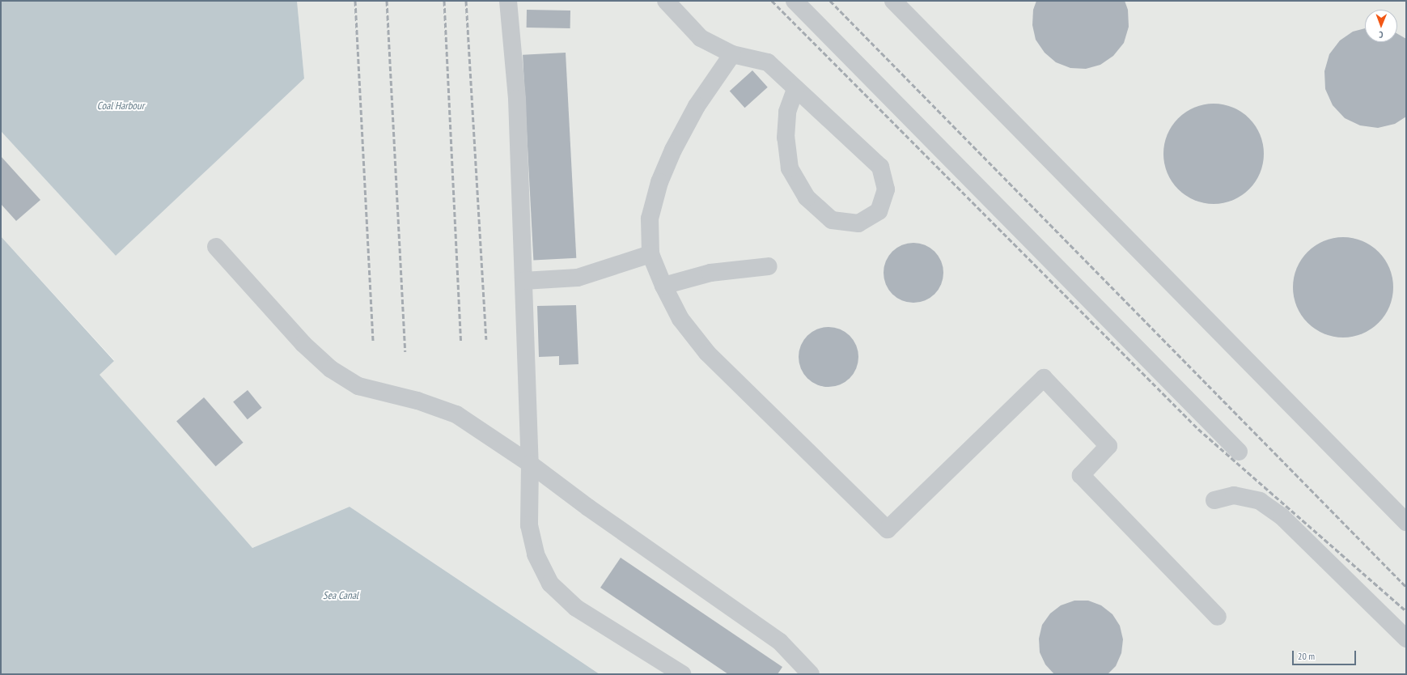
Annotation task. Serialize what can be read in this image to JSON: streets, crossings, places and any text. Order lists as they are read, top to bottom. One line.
{"water":["Coal Harbour","Sea Canal"],"scale_bar":"20 m","north":"bottom"}
